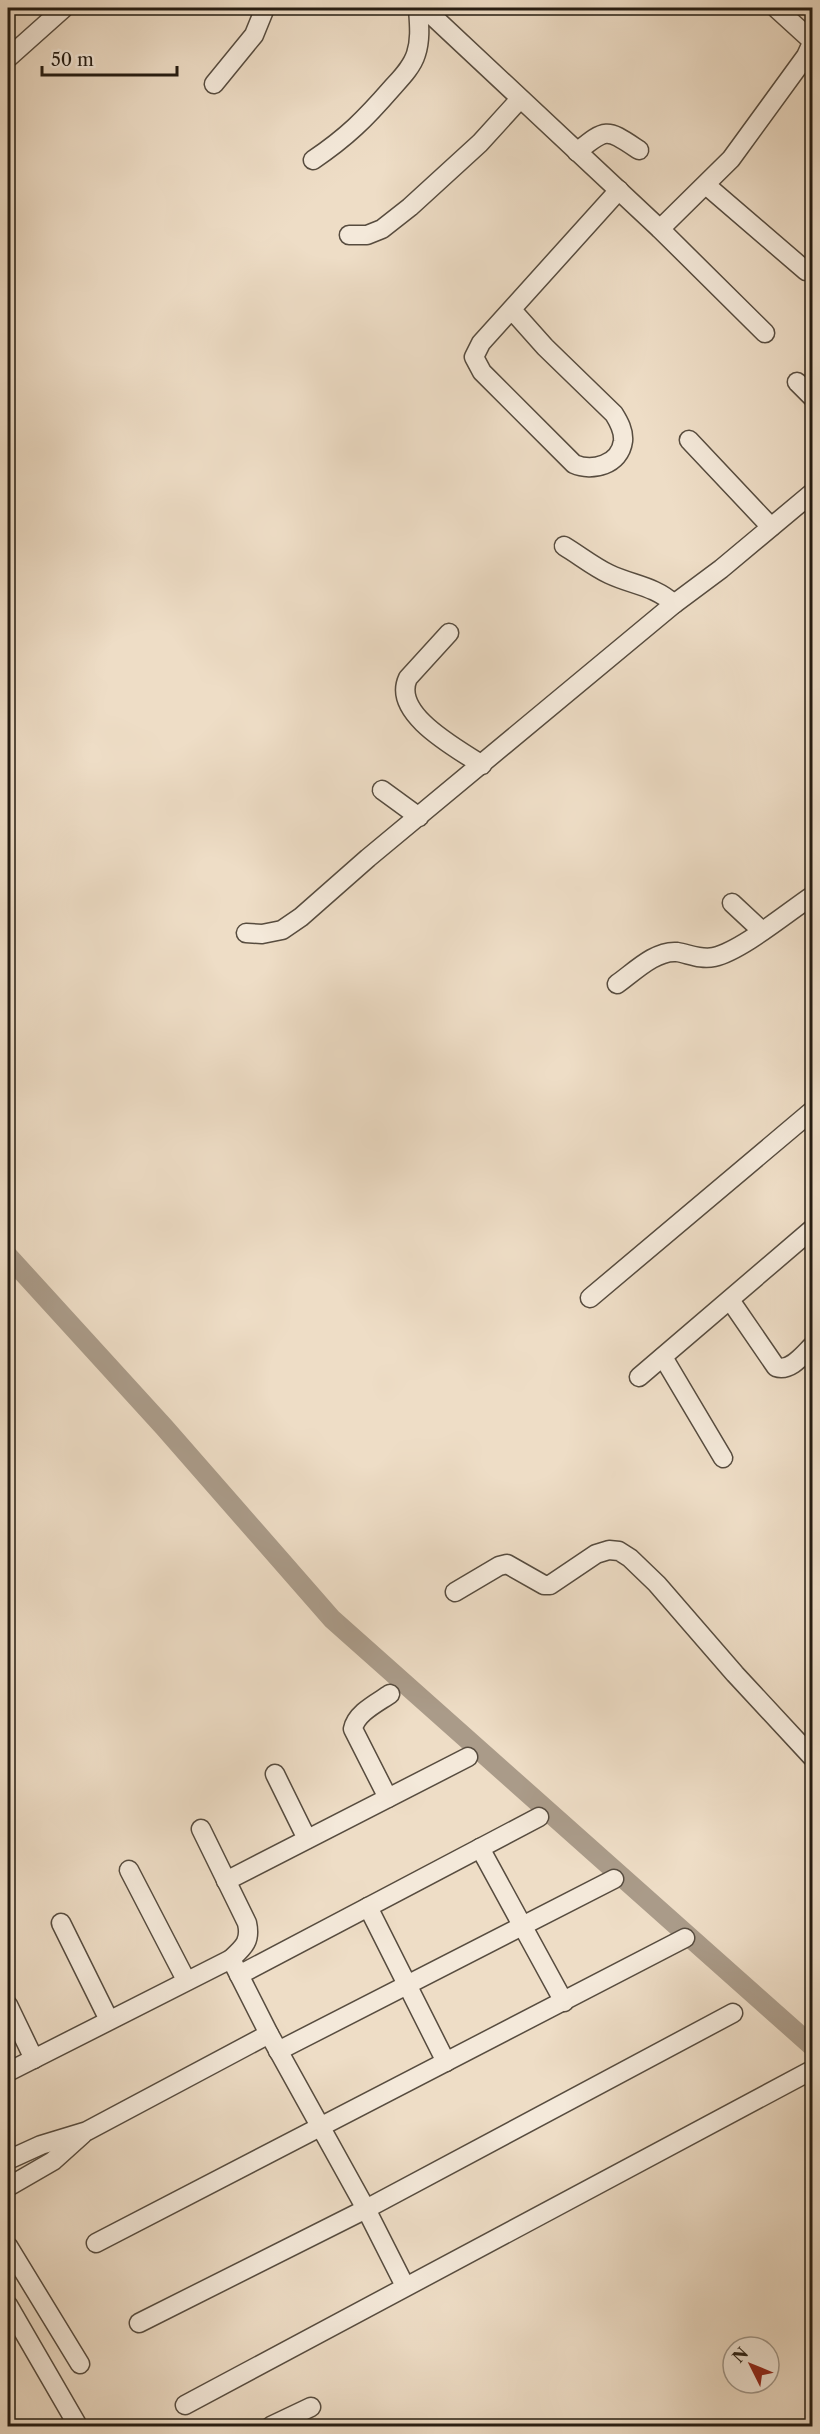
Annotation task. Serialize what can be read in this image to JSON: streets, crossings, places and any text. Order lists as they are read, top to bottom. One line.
{"scale_bar":"50 m","north":"top left"}
